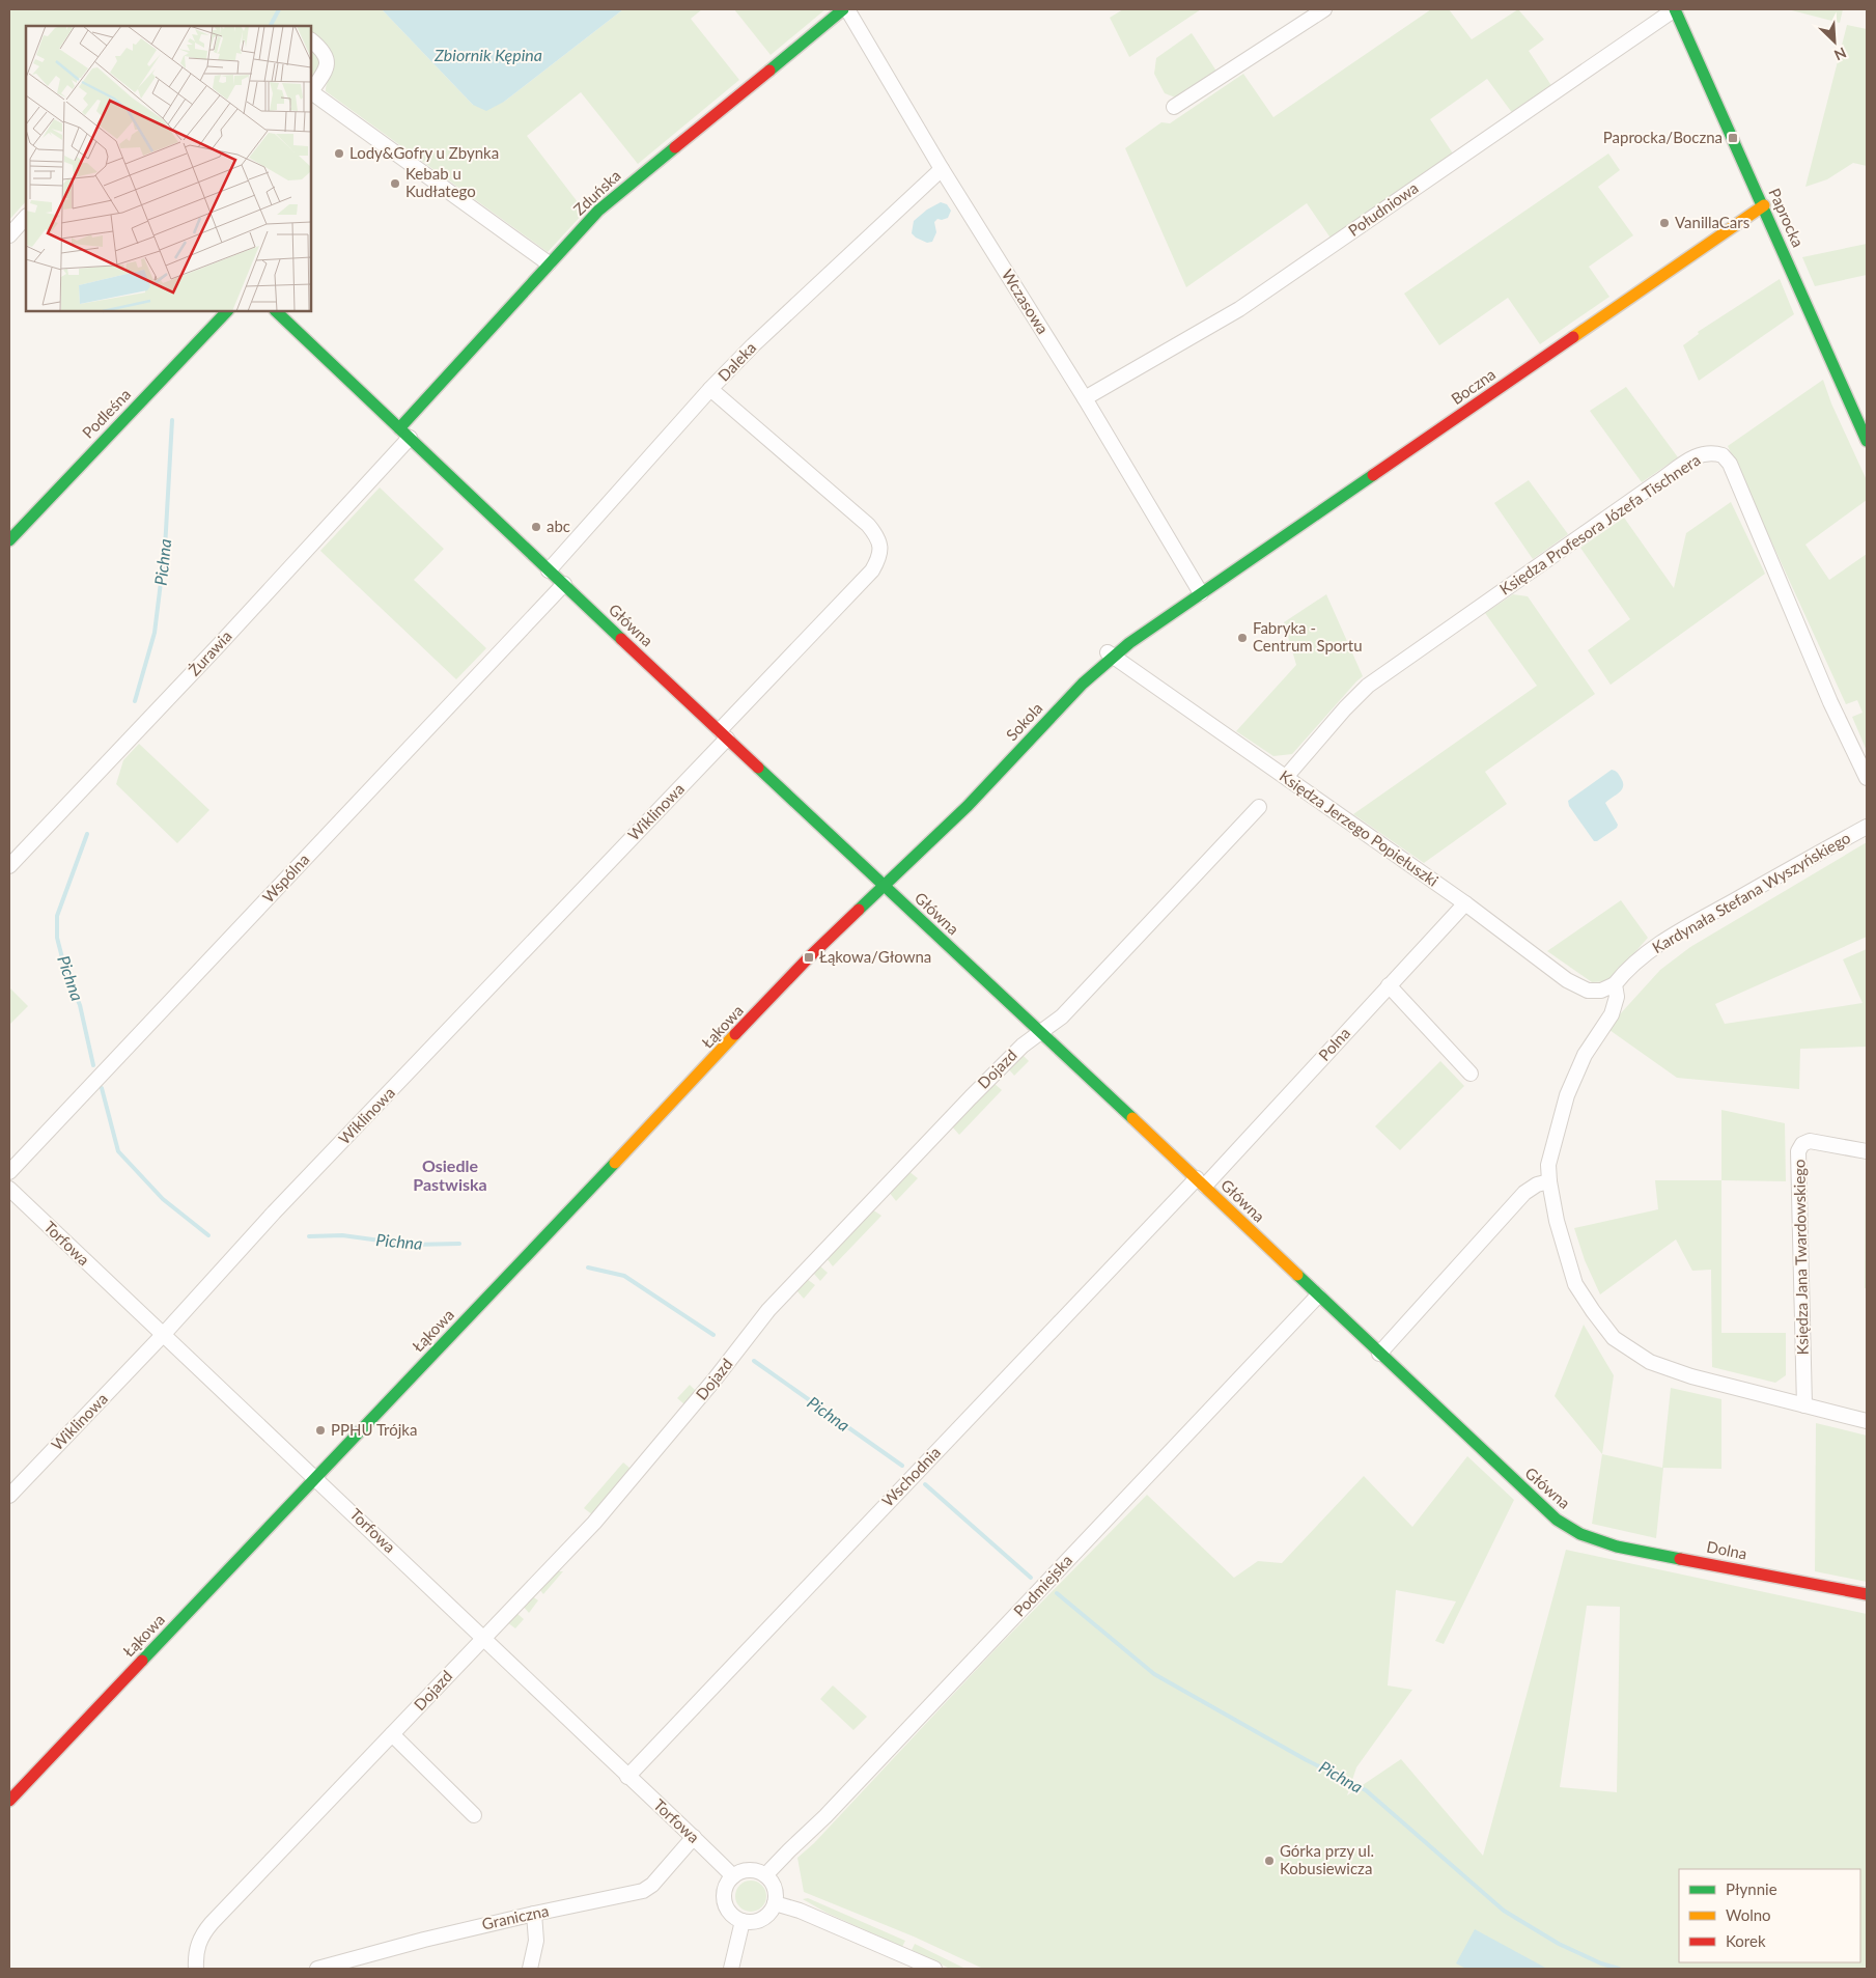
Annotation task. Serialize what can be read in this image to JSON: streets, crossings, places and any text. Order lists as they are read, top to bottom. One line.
{"streets":{"street":["Zduńska","Południowa","Paprocka","Wczasowa","Daleka","Boczna","Podleśna","Księdza Profesora Józefa Tischnera","Główna","Żurawia","Sokola","Wiklinowa","Księdza Jerzego Popiełuszki","Wspólna","Kardynała Stefana Wyszyńskiego","Łąkowa","Polna","Dojazd","Torfowa","Księdza Jana Twardowskiego","Wschodnia","Dolna","Podmiejska","Graniczna"]},"crossings":[["Zduńska","Główna"],["Zduńska","Żurawia"],["Południowa","Paprocka"],["Południowa","Wczasowa"],["Paprocka","Boczna"],["Wczasowa","Daleka"],["Wczasowa","Boczna"],["Wczasowa","Sokola"],["Daleka","Główna"],["Daleka","Wiklinowa"],["Boczna","Sokola"],["Księdza Profesora Józefa Tischnera","Księdza Jerzego Popiełuszki"],["Główna","Żurawia"],["Główna","Sokola"],["Główna","Wiklinowa"],["Główna","Wspólna"],["Główna","Łąkowa"],["Główna","Polna"],["Główna","Dojazd"],["Główna","Wschodnia"],["Główna","Dolna"],["Główna","Podmiejska"],["Sokola","Księdza Jerzego Popiełuszki"],["Sokola","Łąkowa"],["Wiklinowa","Torfowa"],["Księdza Jerzego Popiełuszki","Kardynała Stefana Wyszyńskiego"],["Księdza Jerzego Popiełuszki","Polna"],["Łąkowa","Torfowa"],["Polna","Wschodnia"],["Dojazd","Torfowa"],["Torfowa","Wschodnia"],["Torfowa","Podmiejska"],["Torfowa","Graniczna"]],"districts":["Osiedle Pastwiska"],"water":["Zbiornik Kępina","Pichna"],"places":{"transit":["Paprocka/Boczna","Łąkowa/Głowna"],"other":["Lody&Gofry u Zbynka","Kebab u Kudłatego","VanillaCars","abc","Fabryka - Centrum Sportu","PPHU Trójka","Górka przy ul. Kobusiewicza"]},"legend":["Płynnie","Wolno","Korek"],"north":"bottom right"}
